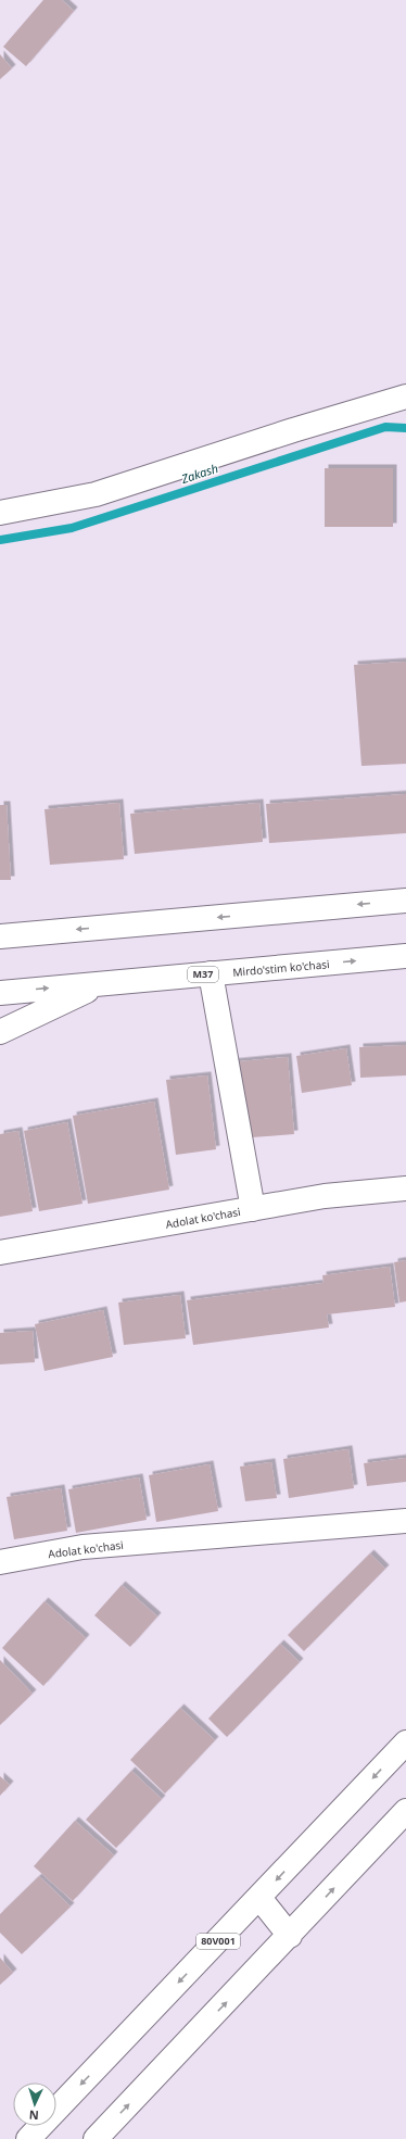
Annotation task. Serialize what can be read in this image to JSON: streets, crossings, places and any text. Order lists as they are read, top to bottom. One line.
{"streets":{"main road":["Mirdo'stim ko'chasi","M37","Adolat ko'chasi","80V001"]},"crossings":[["Mirdo'stim ko'chasi","M37"]],"water":["Zakash"],"north":"bottom"}
